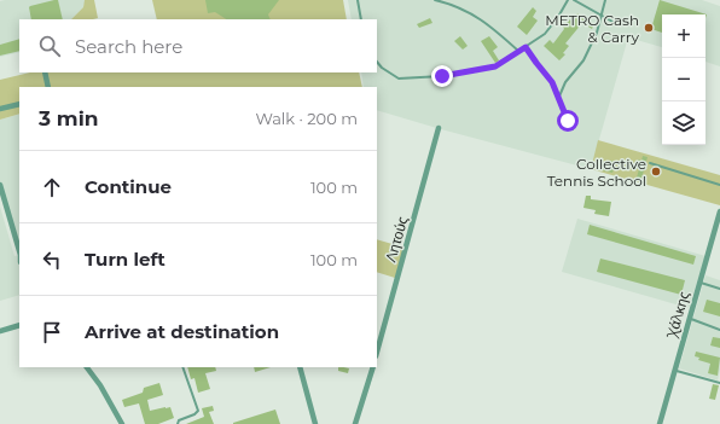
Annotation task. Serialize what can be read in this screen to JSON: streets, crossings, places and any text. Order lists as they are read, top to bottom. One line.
{"streets":{"street":["Λητούς","Χάλκης"]},"places":["METRO Cash & Carry","Collective Tennis School"],"page":{"map_buttons":["+","−"],"search":"Search here","heading":["3 min","Walk · 200 m"],"list":[["Continue","100 m"],["Turn left","100 m"],"Arrive at destination"]}}
